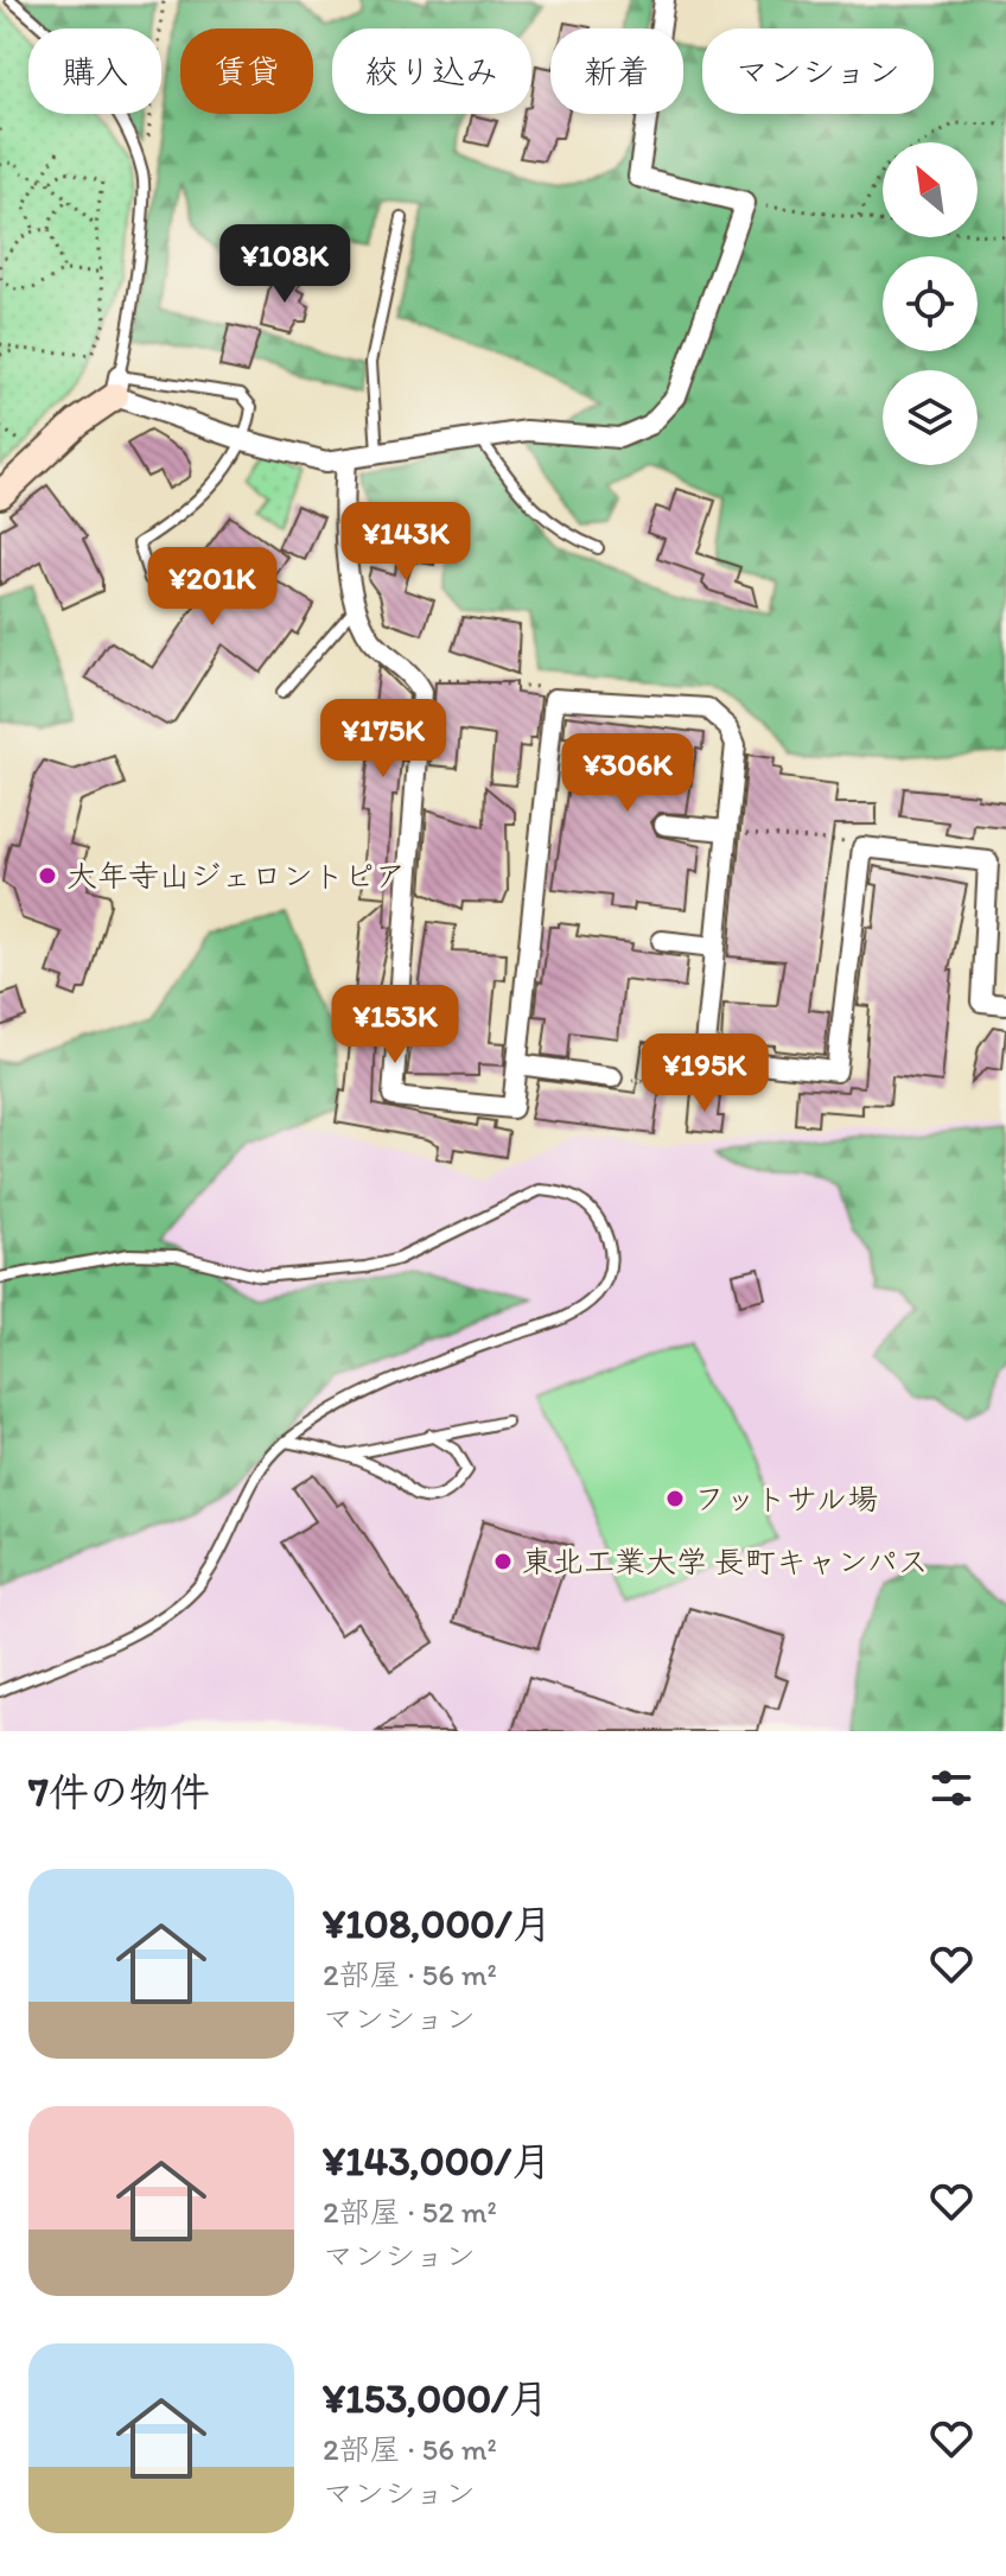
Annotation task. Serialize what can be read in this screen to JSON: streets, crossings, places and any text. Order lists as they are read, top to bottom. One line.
{"places":["大年寺山ジェロントピア","フットサル場","東北工業大学 長町キャンパス"],"north":"top left","page":{"chip":["購入","賃貸","絞り込み","新着","マンション"],"price":["¥108K","¥143K","¥201K","¥175K","¥306K","¥153K","¥195K"],"heading":"7件の物件","list":[{"name":"¥108,000/月","note":"2部屋 · 56 m² · マンション"},{"name":"¥143,000/月","note":"2部屋 · 52 m² · マンション"},{"name":"¥153,000/月","note":"2部屋 · 56 m² · マンション"}]}}
